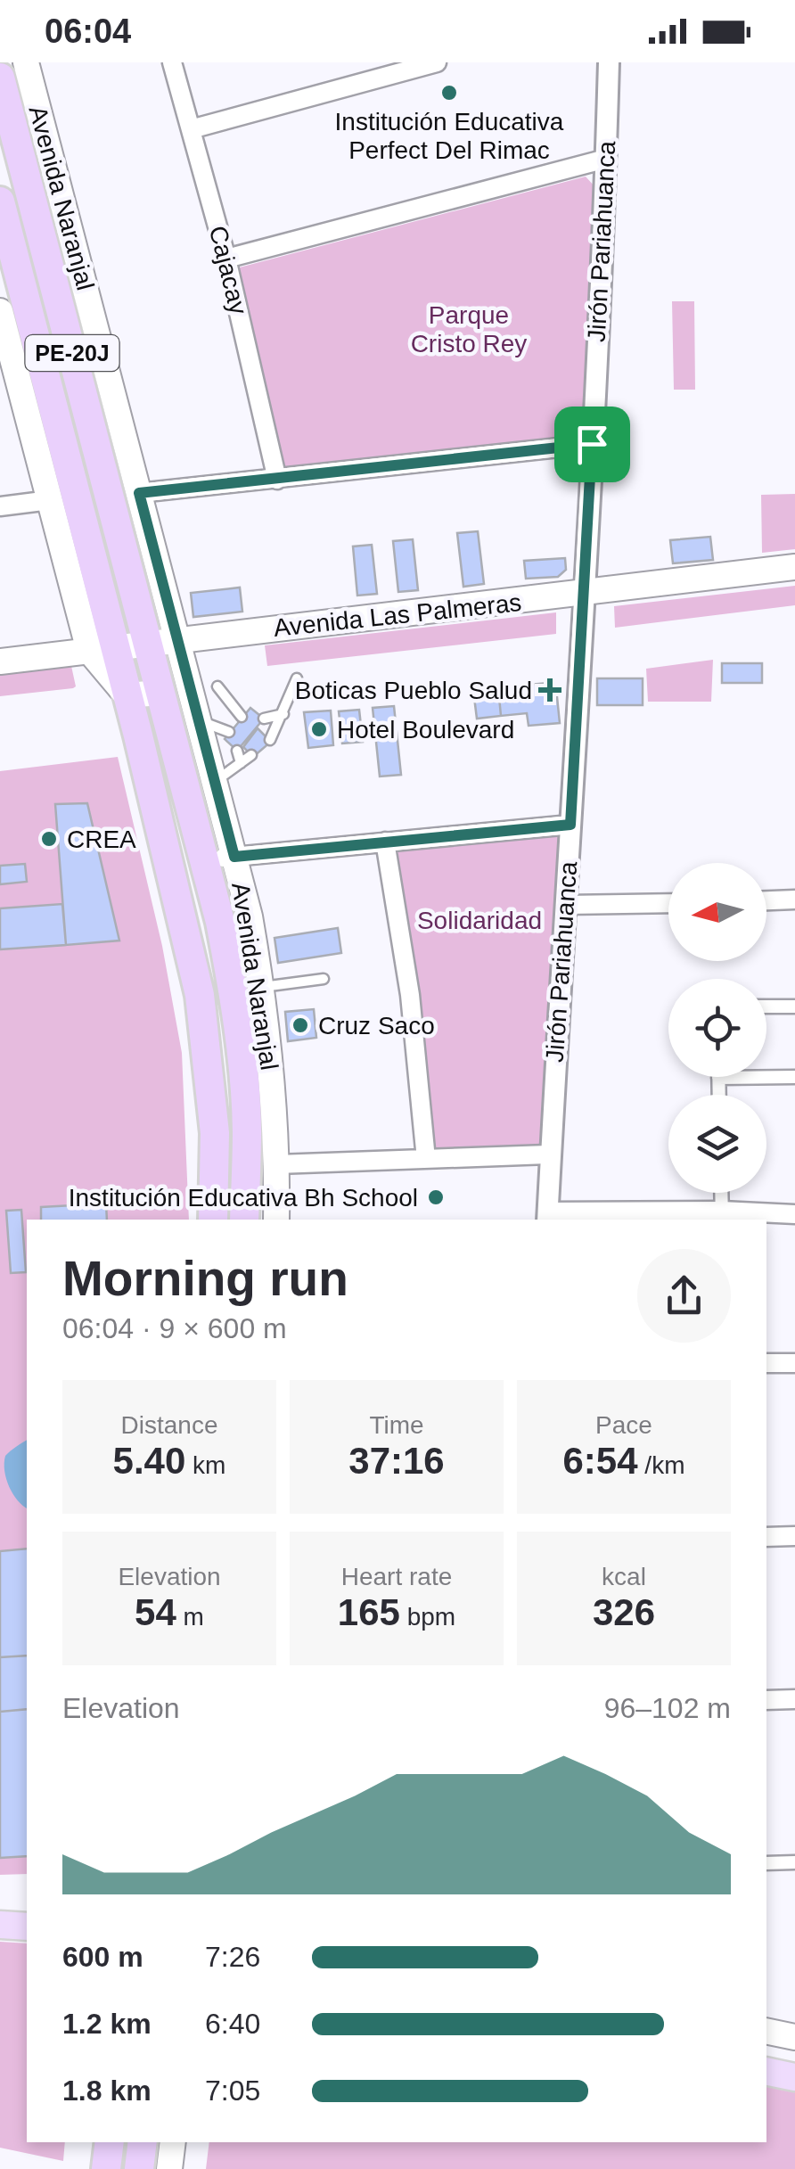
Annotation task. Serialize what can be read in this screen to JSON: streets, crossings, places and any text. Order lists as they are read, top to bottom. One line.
{"streets":{"highway":["Avenida Naranjal","PE-20J"],"main road":["Avenida Las Palmeras"],"street":["Jirón Pariahuanca","Cajacay"]},"crossings":[["Avenida Naranjal","Avenida Las Palmeras"],["Jirón Pariahuanca","Avenida Las Palmeras"],["PE-20J","Avenida Las Palmeras"]],"parks":["Parque Cristo Rey","Solidaridad"],"places":{"other":["Institución Educativa Perfect Del Rimac","Hotel Boulevard","CREA","Cruz Saco","Institución Educativa Bh School"],"health":["Boticas Pueblo Salud"]},"north":"left","page":{"status":"06:04","heading":["Morning run","06:04 · 9 × 600 m"],"stats":[["Distance","5.40 km"],["Time","37:16"],["Pace","6:54 /km"],["Elevation","54 m"],["Heart rate","165 bpm"],["kcal","326"]],"chart":["Elevation","96–102 m"],"list":[{"name":"600 m","note":"7:26"},{"name":"1.2 km","note":"6:40"},{"name":"1.8 km","note":"7:05"}]}}
